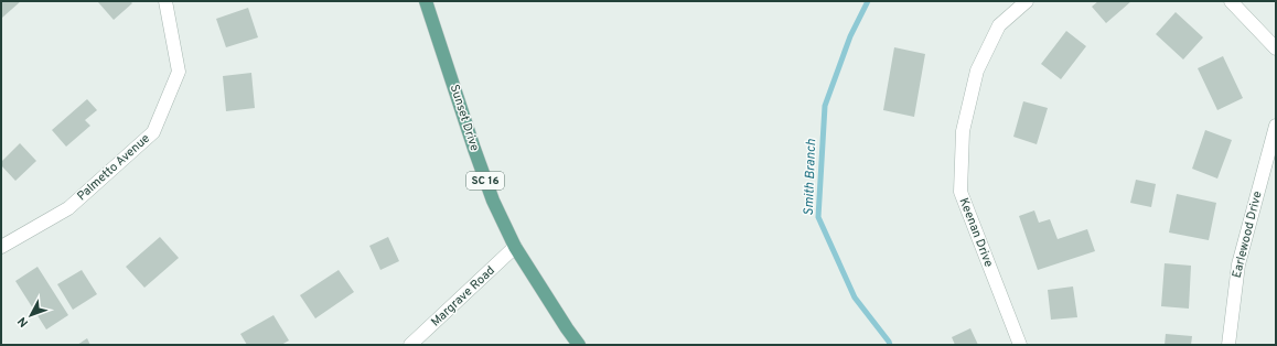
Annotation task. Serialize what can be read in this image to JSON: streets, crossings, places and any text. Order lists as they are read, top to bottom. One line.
{"streets":{"main road":["Sunset Drive","SC 16"],"street":["Palmetto Avenue","Keenan Drive","Earlewood Drive","Margrave Road"]},"crossings":[["Sunset Drive","Margrave Road"]],"water":["Smith Branch"],"north":"bottom left"}
